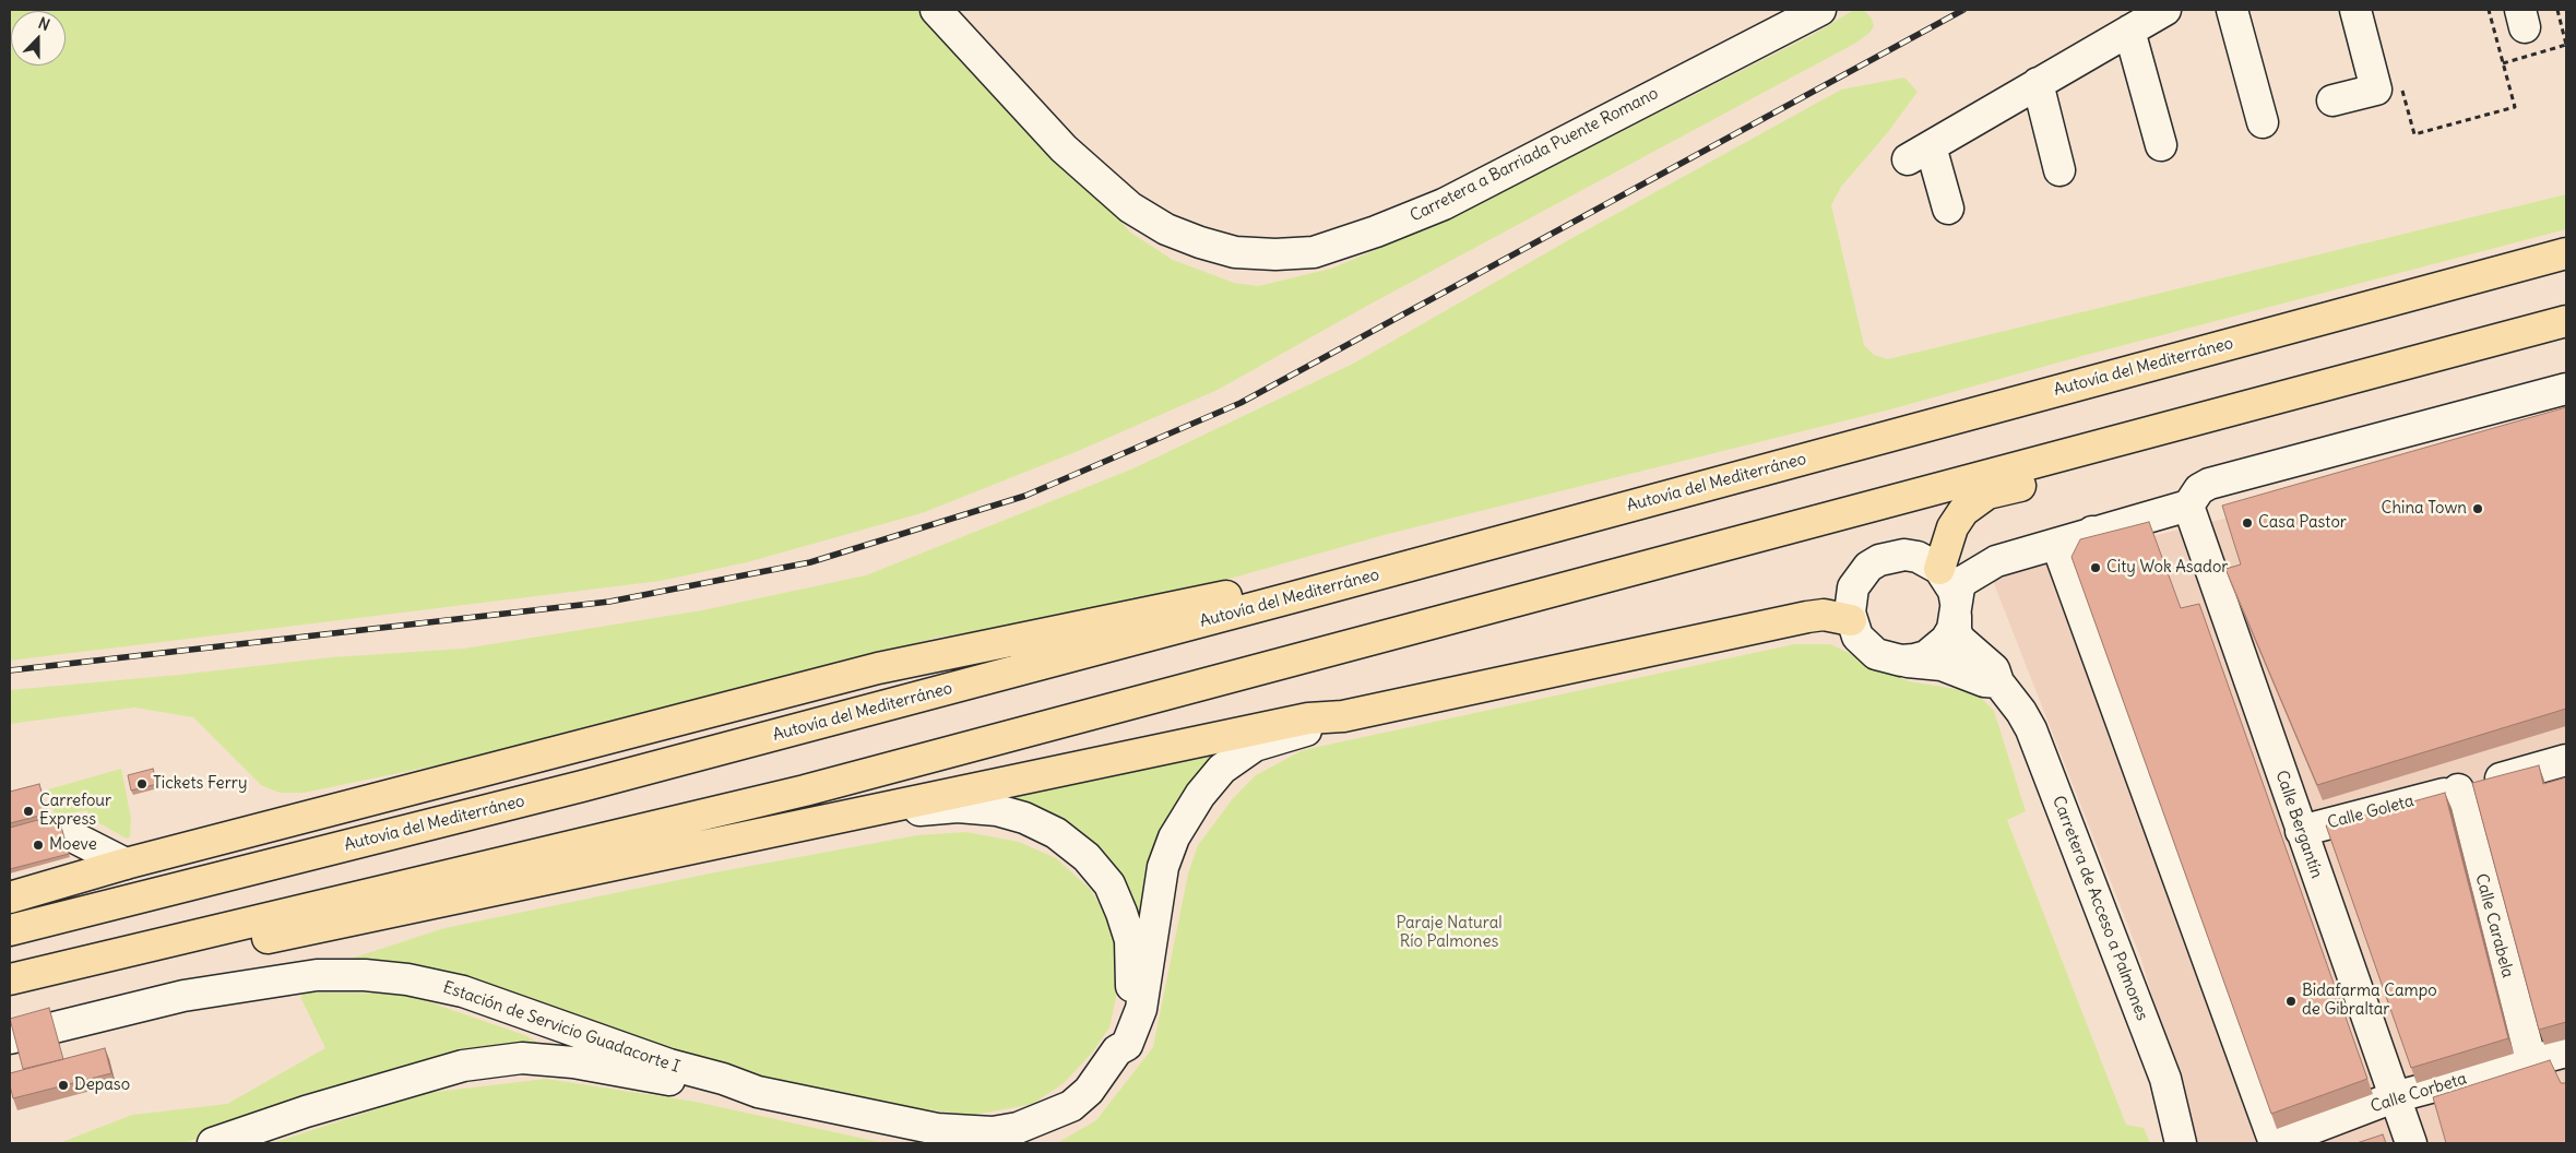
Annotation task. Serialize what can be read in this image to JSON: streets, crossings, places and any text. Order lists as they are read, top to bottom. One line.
{"streets":{"highway":["Autovía del Mediterráneo"],"street":["Carretera a Barriada Puente Romano","Calle Goleta","Calle Bergantín","Carretera de Acceso a Palmones","Calle Carabela","Estación de Servicio Guadacorte I","Calle Corbeta"]},"crossings":[["Calle Goleta","Calle Bergantín"],["Calle Goleta","Calle Carabela"],["Calle Bergantín","Calle Corbeta"],["Calle Carabela","Calle Corbeta"]],"parks":["Paraje Natural Río Palmones"],"places":["China Town","Casa Pastor","City Wok Asador","Tickets Ferry","Carrefour Express","Moeve","Bidafarma Campo de Gibraltar","Depaso"],"north":"top"}
